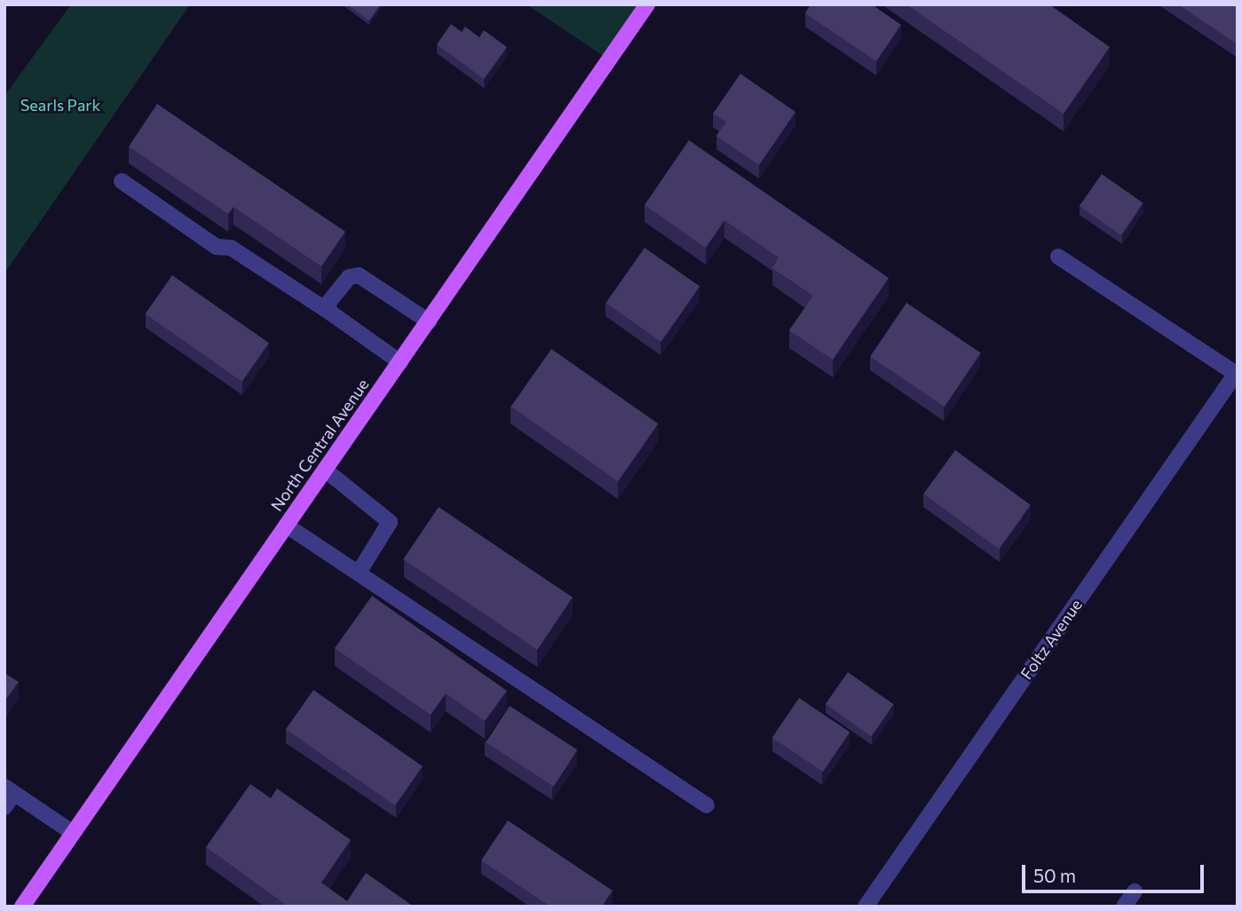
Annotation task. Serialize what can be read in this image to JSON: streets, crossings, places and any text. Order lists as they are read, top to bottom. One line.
{"streets":{"main road":["North Central Avenue"],"street":["Foltz Avenue"]},"parks":["Searls Park"],"scale_bar":"50 m"}
